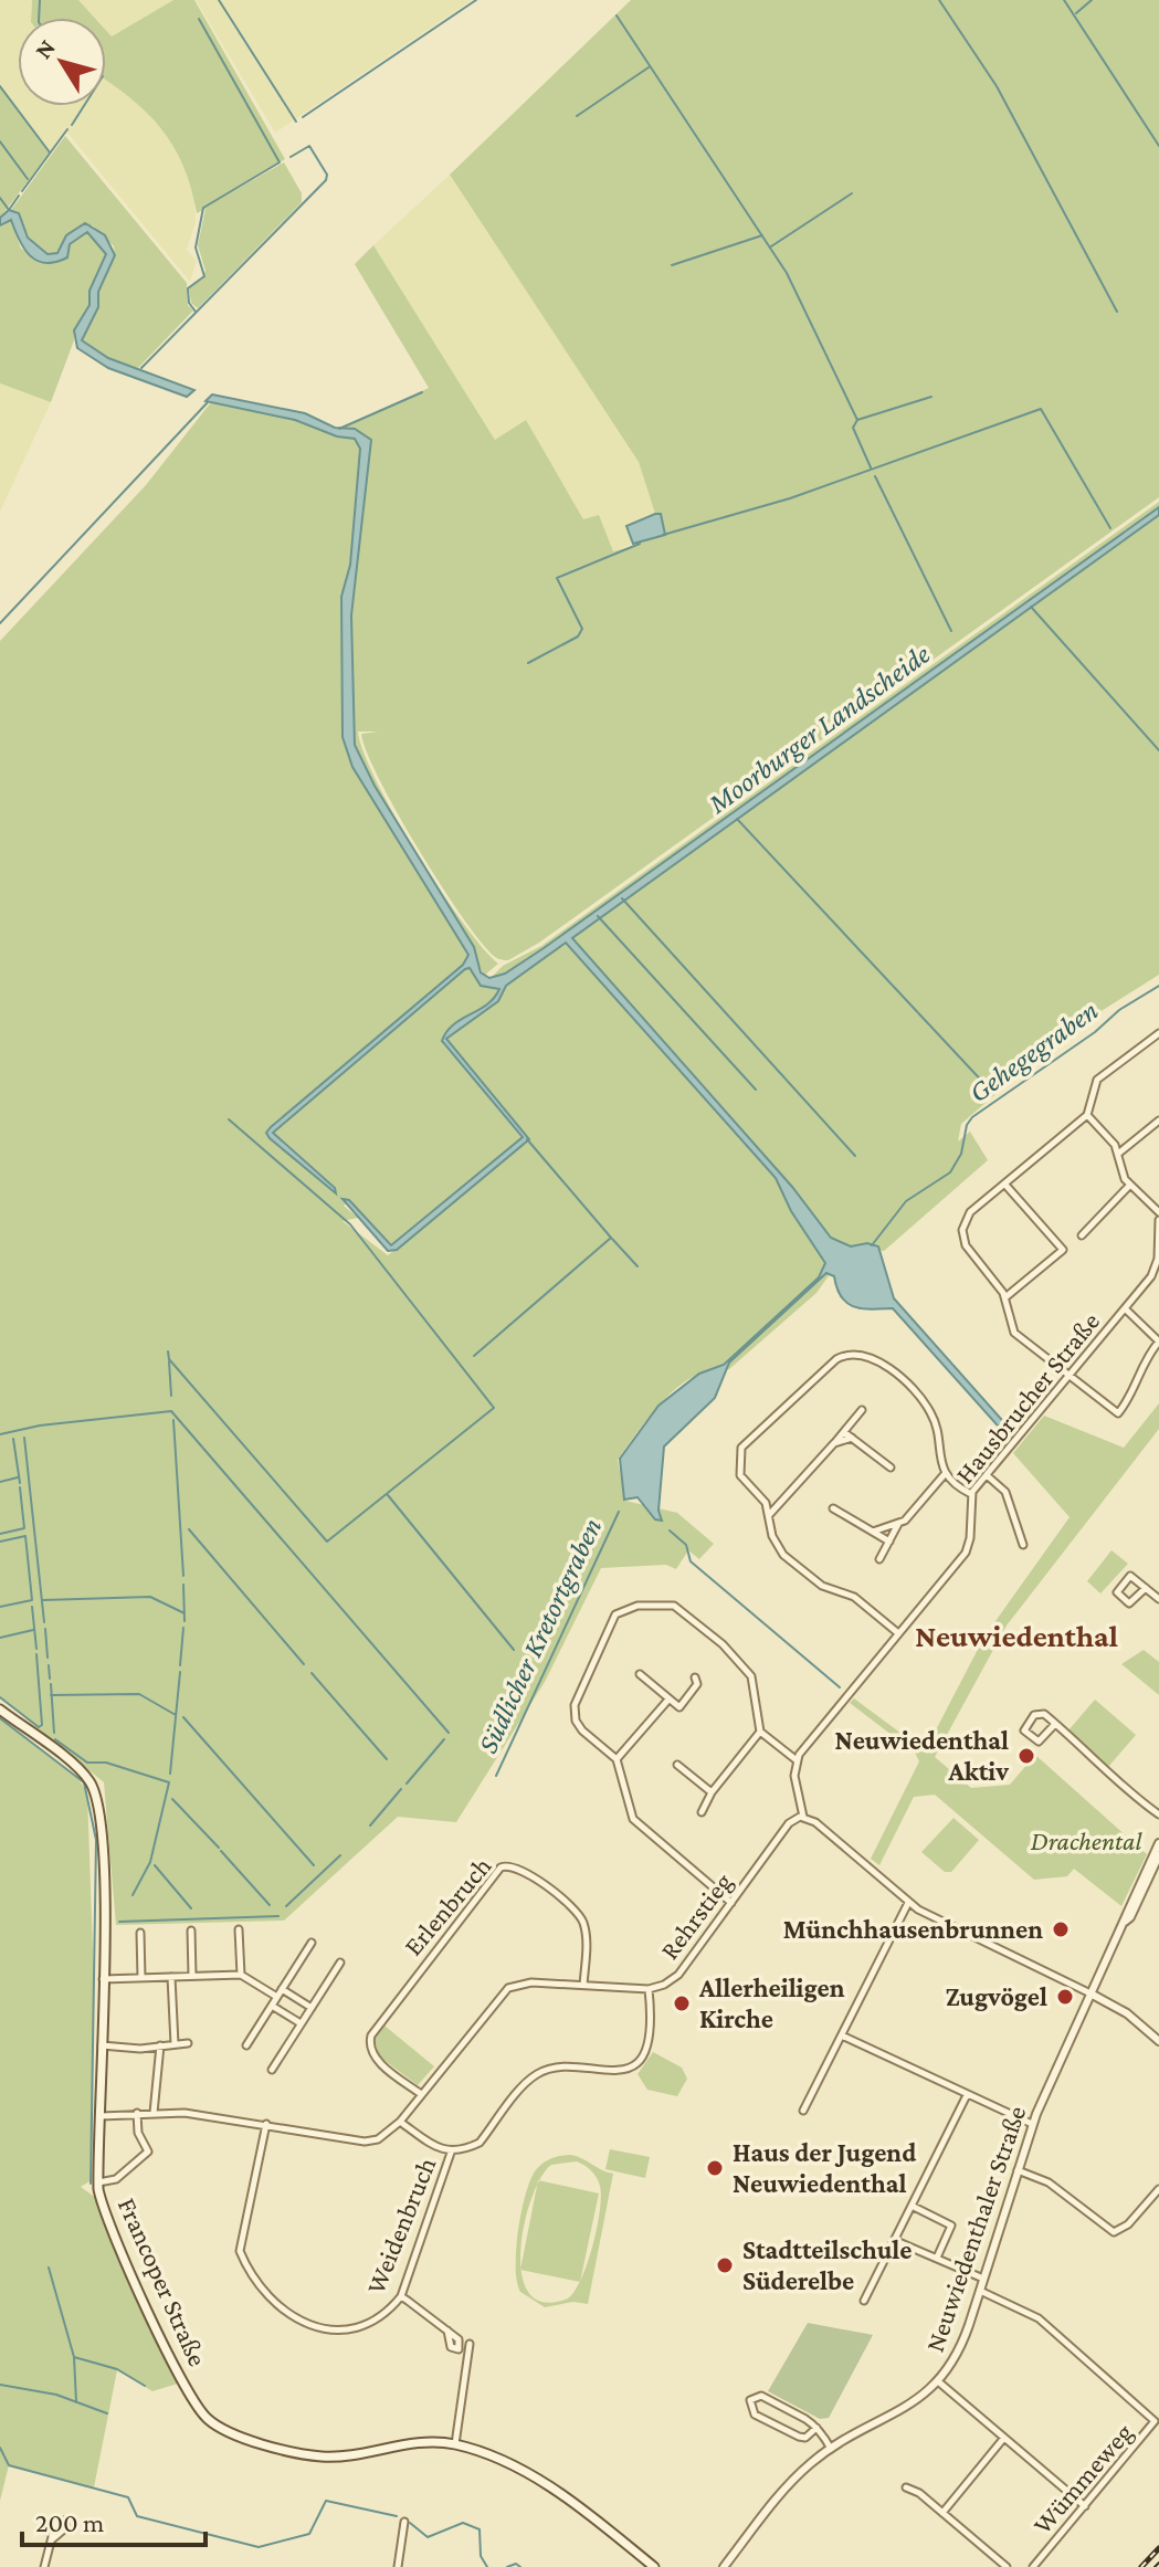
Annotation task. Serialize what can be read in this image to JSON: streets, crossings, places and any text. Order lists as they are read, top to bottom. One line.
{"streets":{"main road":["Francoper Straße"],"street":["Hausbrucher Straße","Erlenbruch","Rehrstieg","Weidenbruch","Neuwiedenthaler Straße","Wümmeweg"]},"crossings":[["Erlenbruch","Rehrstieg"],["Rehrstieg","Weidenbruch"],["Rehrstieg","Francoper Straße"],["Neuwiedenthaler Straße","Wümmeweg"]],"districts":["Neuwiedenthal"],"water":["Moorburger Landscheide","Gehegegraben","Südlicher Kretortgraben"],"parks":["Drachental"],"places":["Neuwiedenthal Aktiv","Münchhausenbrunnen","Zugvögel","Allerheiligen Kirche","Haus der Jugend Neuwiedenthal","Stadtteilschule Süderelbe"],"scale_bar":"200 m","north":"top left"}
